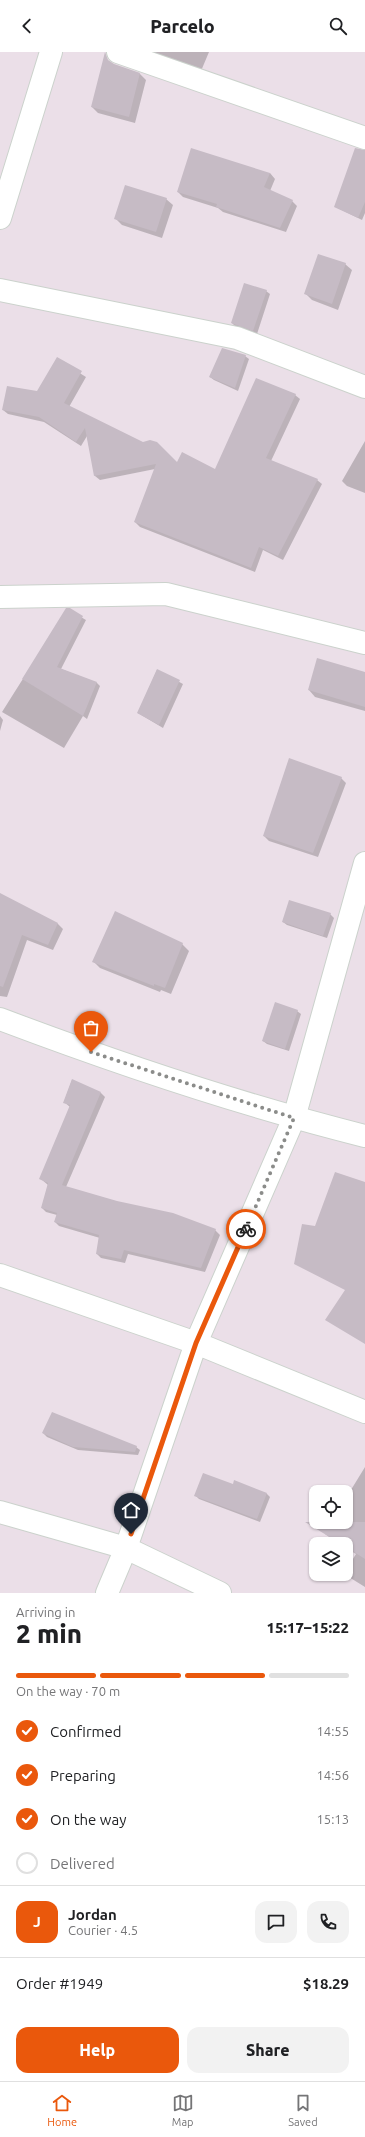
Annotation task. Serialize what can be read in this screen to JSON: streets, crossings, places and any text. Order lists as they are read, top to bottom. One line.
{"page":{"header":"Parcelo","heading":["2 min","Arriving in","15:17–15:22"],"panel":["Jordan","Courier · 4.5","Order #1949","$18.29"],"bar":"On the way · 70 m","list":[["Confirmed","14:55"],["Preparing","14:56"],["On the way","15:13"],"Delivered"],"round":"J","buttons":["Help","Share"],"tabs":["Home","Map","Saved"]}}
